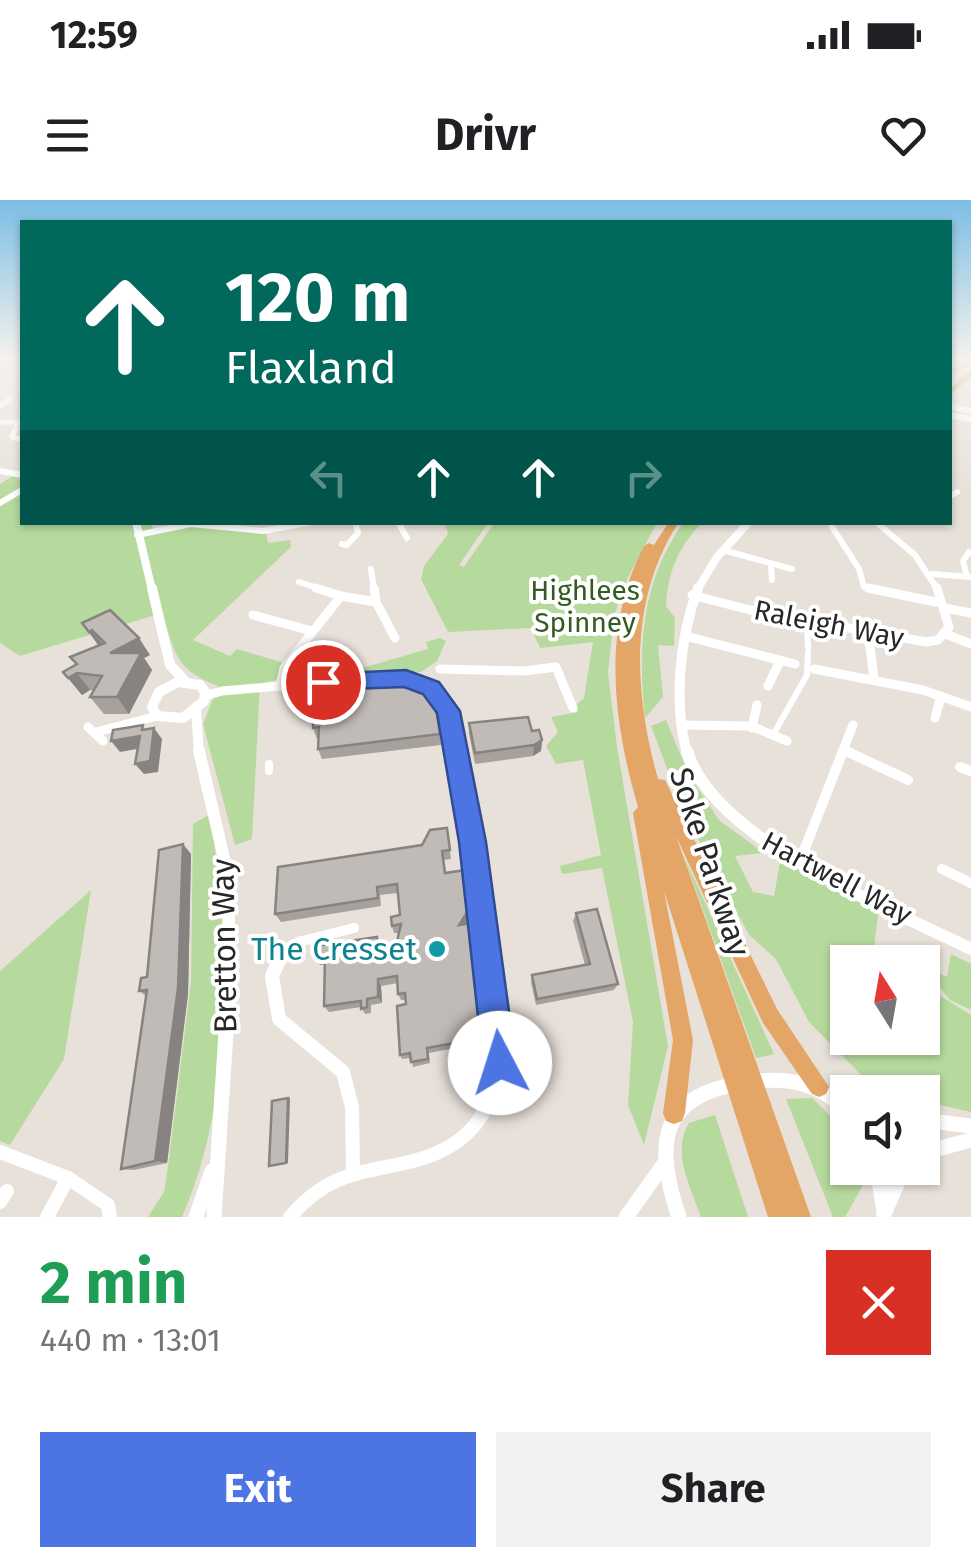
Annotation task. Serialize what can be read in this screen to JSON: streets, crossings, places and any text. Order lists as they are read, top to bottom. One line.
{"streets":{"highway":["Soke Parkway"],"street":["Raleigh Way","Hartwell Way","Bretton Way"]},"crossings":[["Raleigh Way","Hartwell Way"]],"parks":["Highlees Spinney"],"places":["The Cresset"],"north":"top","page":{"status":"12:59","header":"Drivr","turn":["120 m","Flaxland"],"heading":["2 min","440 m · 13:01"],"buttons":["Exit","Share"]}}
